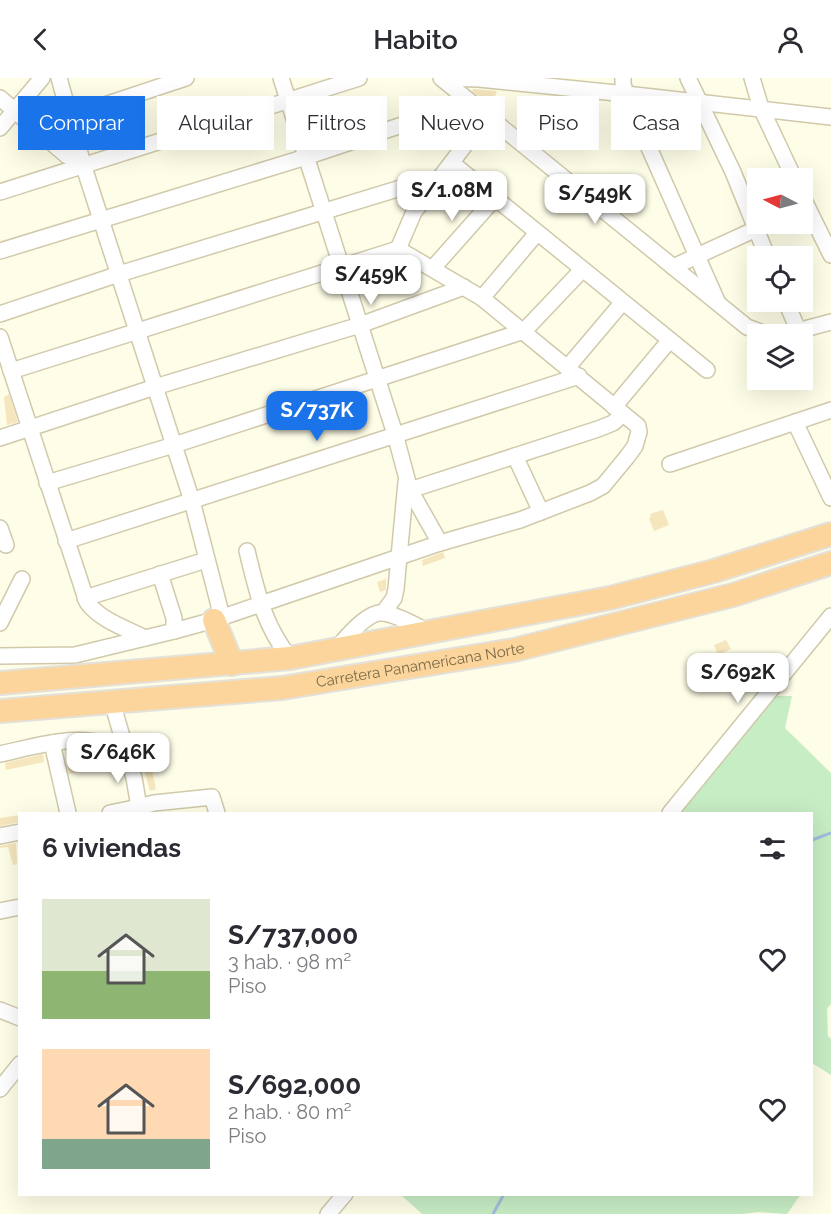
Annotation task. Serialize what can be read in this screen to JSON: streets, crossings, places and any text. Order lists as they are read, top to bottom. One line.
{"streets":{"highway":["Carretera Panamericana Norte"]},"north":"left","page":{"header":"Habito","chip":["Comprar","Alquilar","Filtros","Nuevo","Piso","Casa"],"price":["S/1.08M","S/549K","S/459K","S/737K","S/692K","S/646K"],"heading":"6 viviendas","list":[{"name":"S/737,000","note":"3 hab. · 98 m² · Piso"},{"name":"S/692,000","note":"2 hab. · 80 m² · Piso"}]}}
